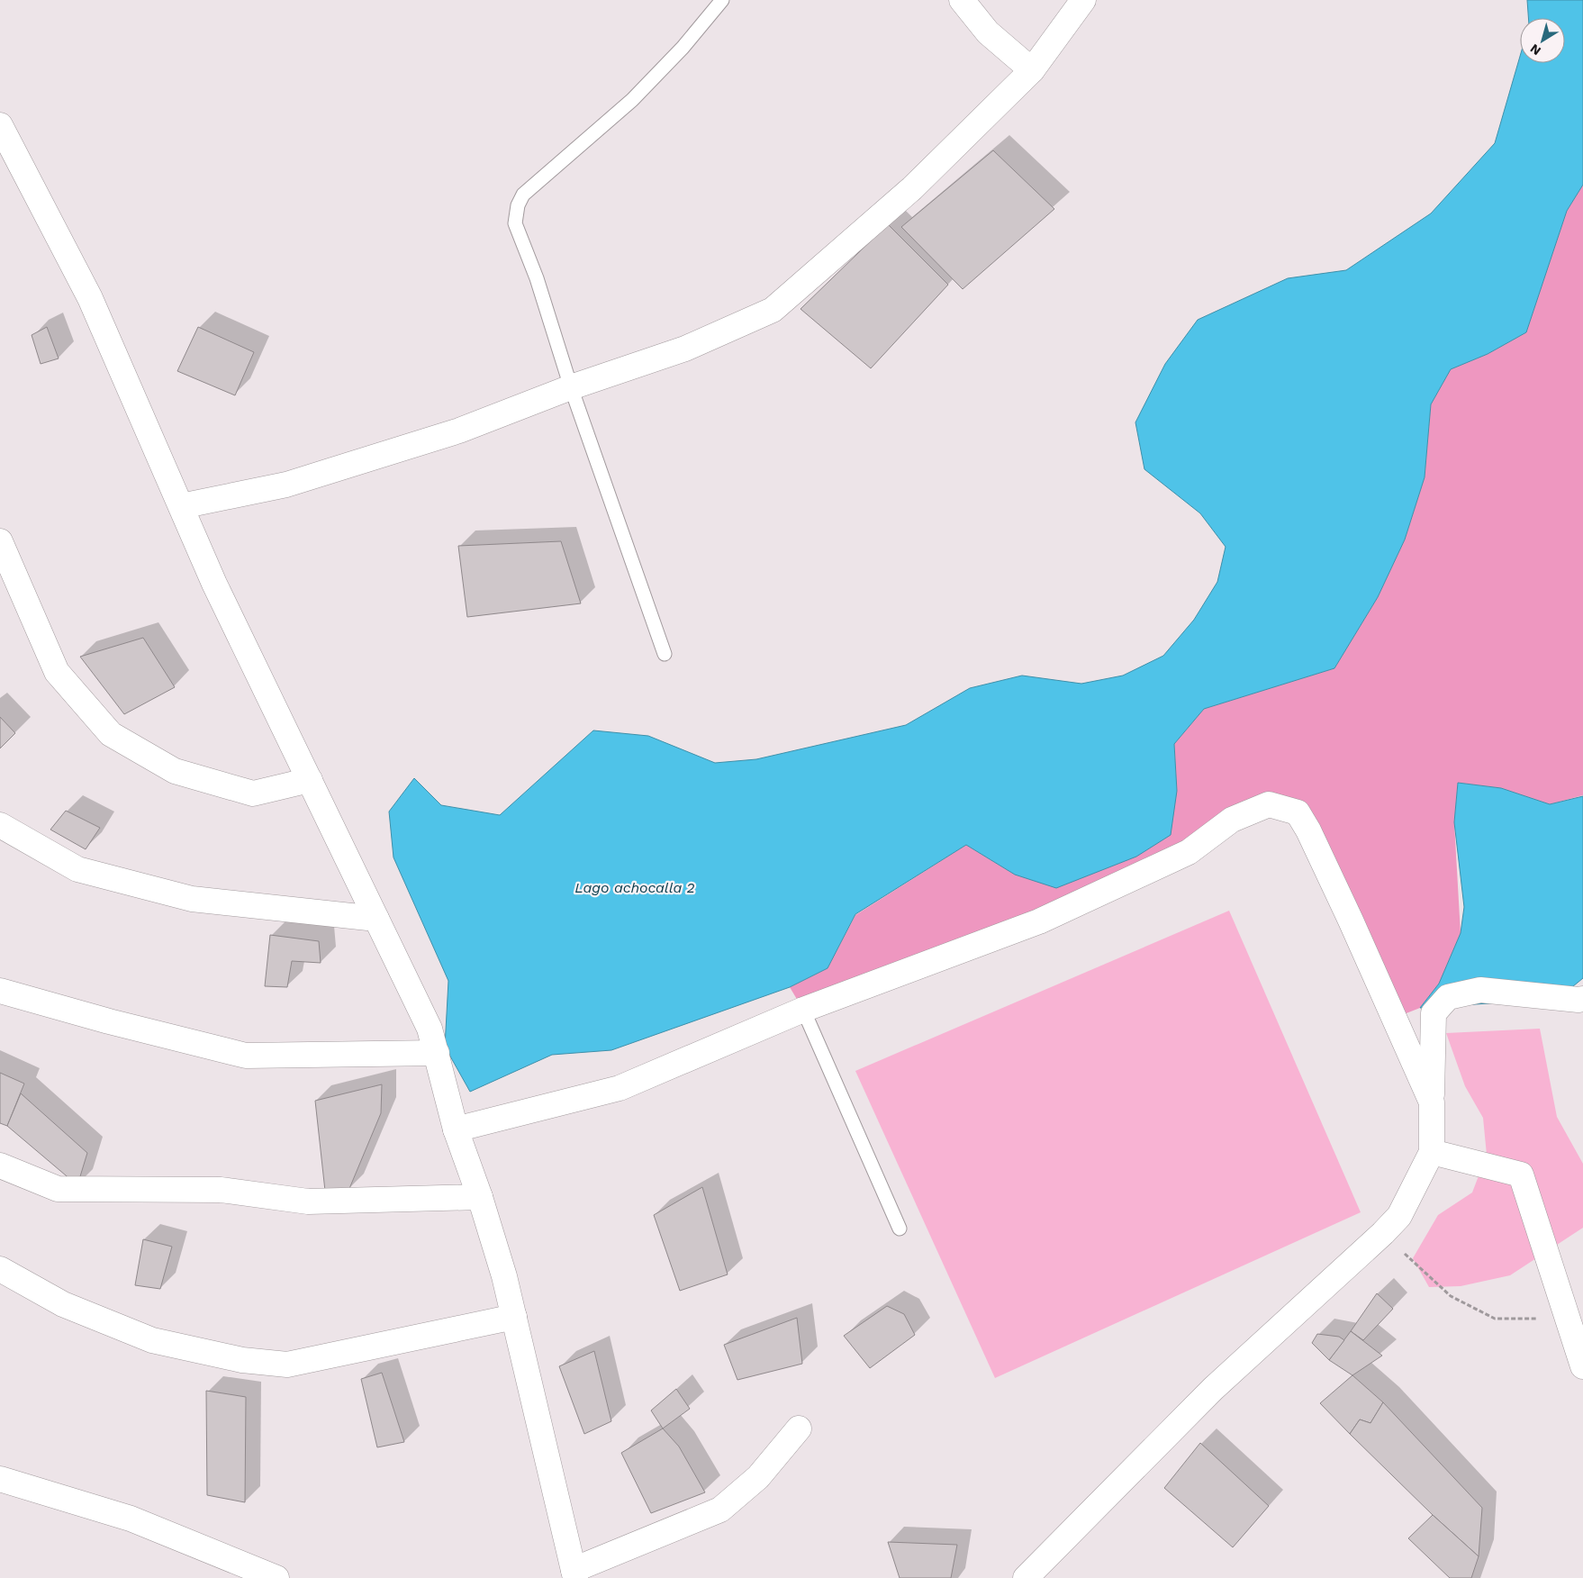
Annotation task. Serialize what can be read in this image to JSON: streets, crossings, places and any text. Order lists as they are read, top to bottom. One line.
{"water":["Lago achocalla 2"],"north":"bottom left"}
